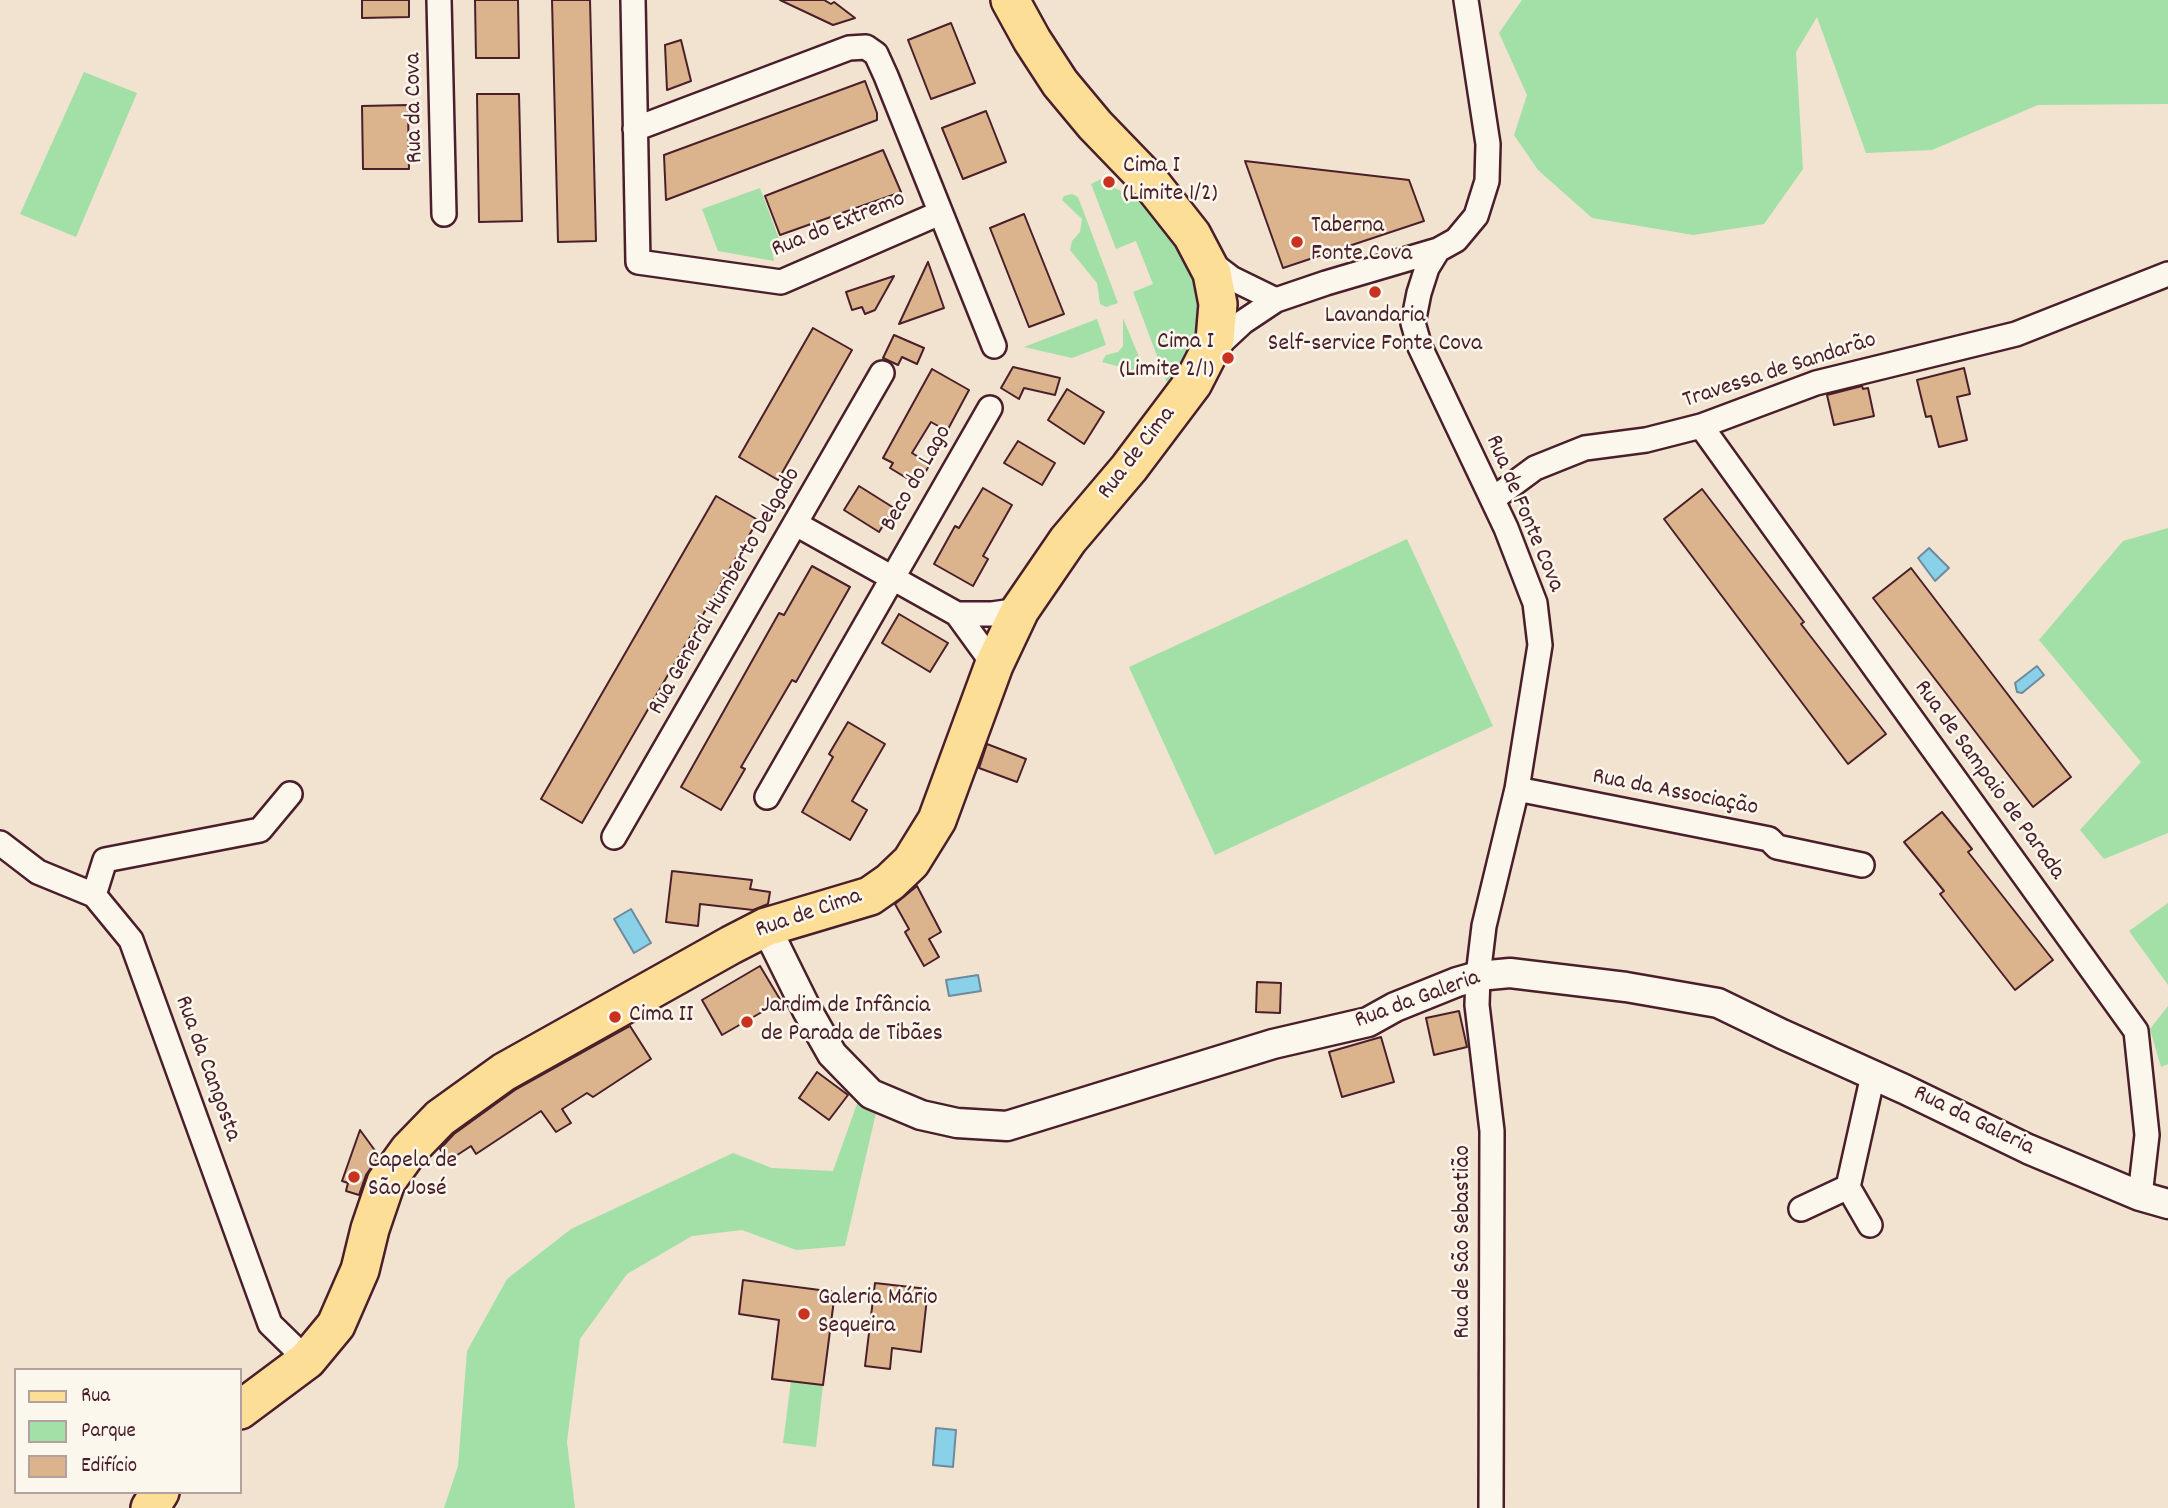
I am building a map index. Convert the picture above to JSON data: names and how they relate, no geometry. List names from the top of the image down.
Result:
{
  "streets": {
    "main road": ["Rua de Cima"],
    "street": [
      "Rua da Cova",
      "Rua do Extremo",
      "Travessa de Sandarão",
      "Beco do Lago",
      "Rua de Fonte Cova",
      "Rua General Humberto Delgado",
      "Rua de Sampaio de Parada",
      "Rua da Associação",
      "Rua da Galeria",
      "Rua da Cangosta",
      "Rua de São Sebastião"
    ]
  },
  "crossings": [
    ["Travessa de Sandarão", "Rua de Fonte Cova"],
    ["Travessa de Sandarão", "Rua de Sampaio de Parada"],
    ["Rua de Cima", "Rua da Galeria"],
    ["Rua de Cima", "Rua da Cangosta"],
    ["Rua de Fonte Cova", "Rua da Associação"],
    ["Rua de Fonte Cova", "Rua da Galeria"],
    ["Rua de Fonte Cova", "Rua de São Sebastião"],
    ["Rua de Sampaio de Parada", "Rua da Galeria"],
    ["Rua da Galeria", "Rua de São Sebastião"]
  ],
  "places": [
    "Cima I (Limite 1/2)",
    "Taberna Fonte Cova",
    "Lavandaria Self-service Fonte Cova",
    "Cima I (Limite 2/1)",
    "Cima II",
    "Jardim de Infância de Parada de Tibães",
    "Capela de São José",
    "Galeria Mário Sequeira"
  ],
  "legend": ["Rua", "Parque", "Edifício"]
}
